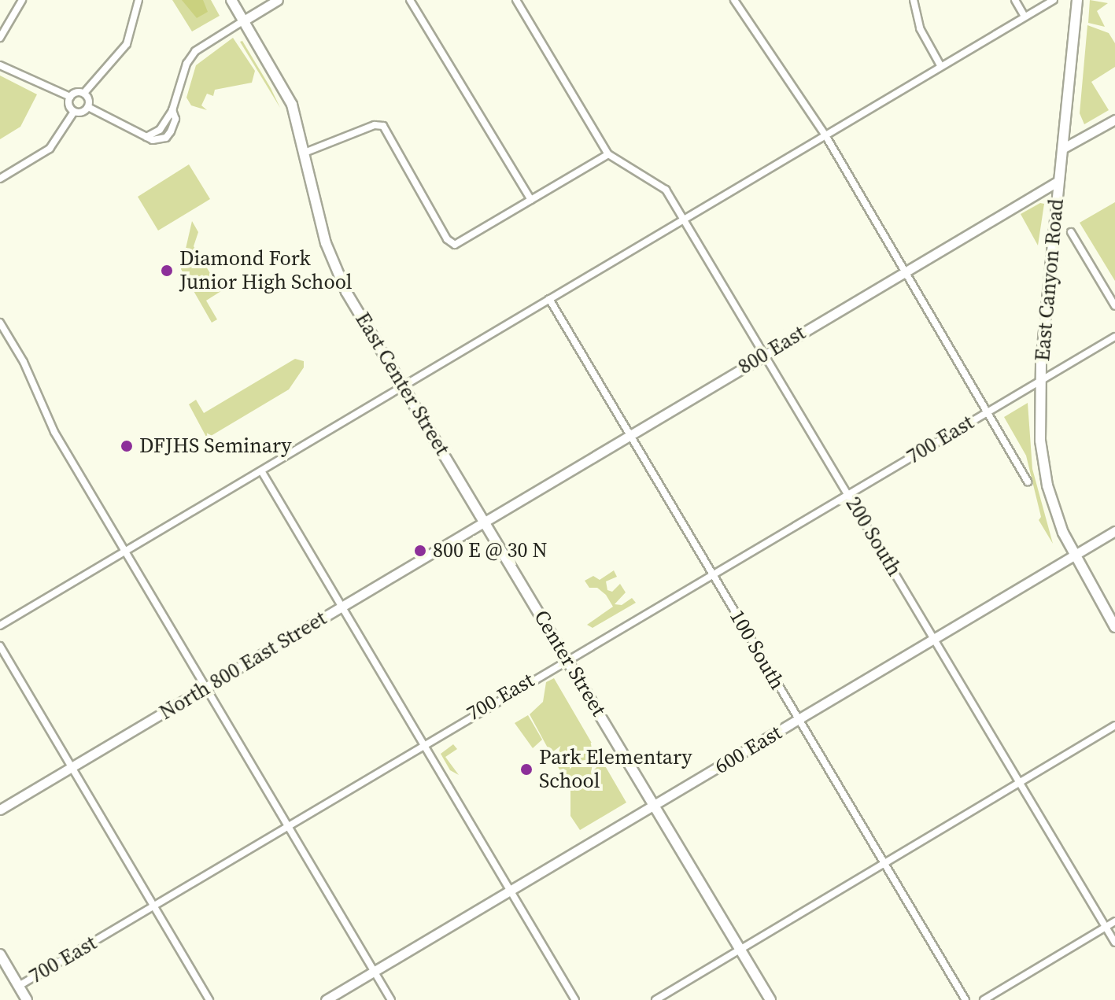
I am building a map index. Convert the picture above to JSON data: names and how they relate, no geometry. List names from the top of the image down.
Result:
{
  "streets": {
    "main road": ["East Canyon Road", "East Center Street", "Center Street"],
    "street": [
      "800 East",
      "700 East",
      "200 South",
      "100 South",
      "North 800 East Street",
      "600 East"
    ]
  },
  "crossings": [
    ["East Canyon Road", "800 East"],
    ["East Canyon Road", "700 East"],
    ["East Canyon Road", "600 East"],
    ["800 East", "East Center Street"],
    ["800 East", "200 South"],
    ["800 East", "100 South"],
    ["800 East", "Center Street"],
    ["800 East", "North 800 East Street"],
    ["East Center Street", "Center Street"],
    ["East Center Street", "North 800 East Street"],
    ["700 East", "200 South"],
    ["700 East", "100 South"],
    ["700 East", "Center Street"],
    ["200 South", "600 East"],
    ["100 South", "600 East"],
    ["Center Street", "North 800 East Street"],
    ["Center Street", "600 East"]
  ],
  "places": [
    "Diamond Fork Junior High School",
    "DFJHS Seminary",
    "800 E @ 30 N",
    "Park Elementary School"
  ]
}
